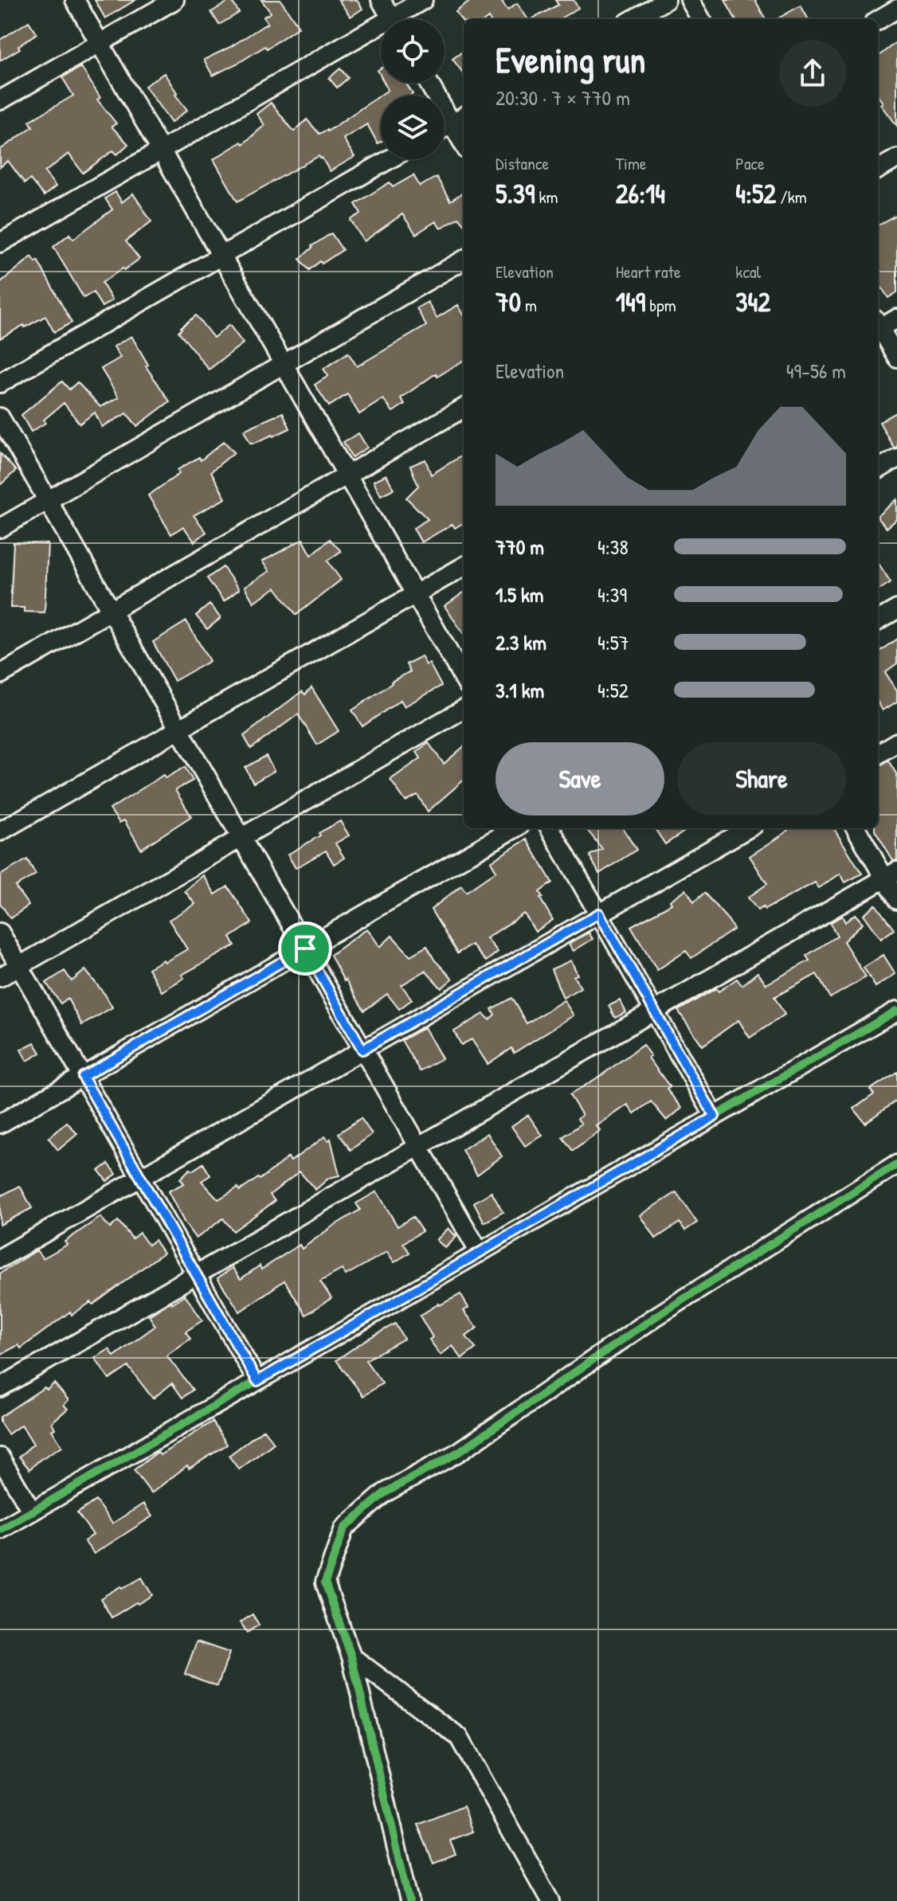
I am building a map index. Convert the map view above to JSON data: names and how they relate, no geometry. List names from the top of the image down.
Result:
{
  "page": {
    "heading": ["Evening run", "20:30 · 7 × 770 m"],
    "stats": [
      ["Distance", "5.39 km"],
      ["Time", "26:14"],
      ["Pace", "4:52 /km"],
      ["Elevation", "70 m"],
      ["Heart rate", "149 bpm"],
      ["kcal", "342"]
    ],
    "chart": ["Elevation", "49–56 m"],
    "list": [
      {
        "name": "770 m",
        "note": "4:38"
      },
      {
        "name": "1.5 km",
        "note": "4:39"
      },
      {
        "name": "2.3 km",
        "note": "4:57"
      },
      {
        "name": "3.1 km",
        "note": "4:52"
      }
    ],
    "buttons": ["Save", "Share"]
  }
}
